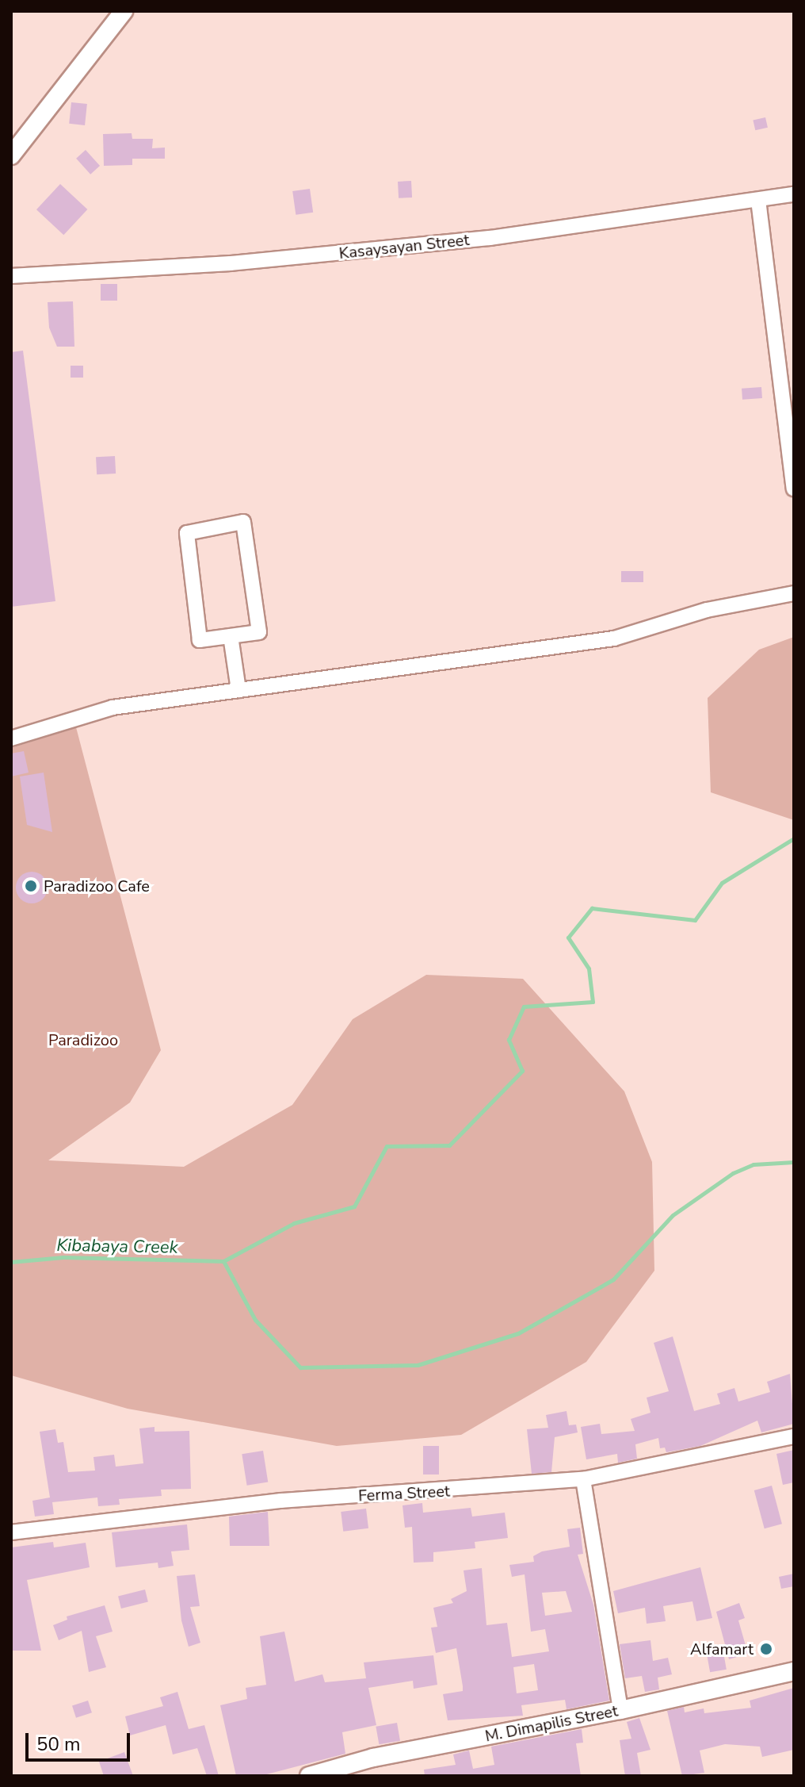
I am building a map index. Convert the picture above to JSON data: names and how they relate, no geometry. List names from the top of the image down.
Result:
{
  "streets": {
    "main road": ["M. Dimapilis Street"],
    "street": ["Kasaysayan Street", "Ferma Street"]
  },
  "water": ["Kibabaya Creek"],
  "parks": ["Paradizoo"],
  "places": ["Paradizoo Cafe", "Alfamart"],
  "scale_bar": "50 m"
}
